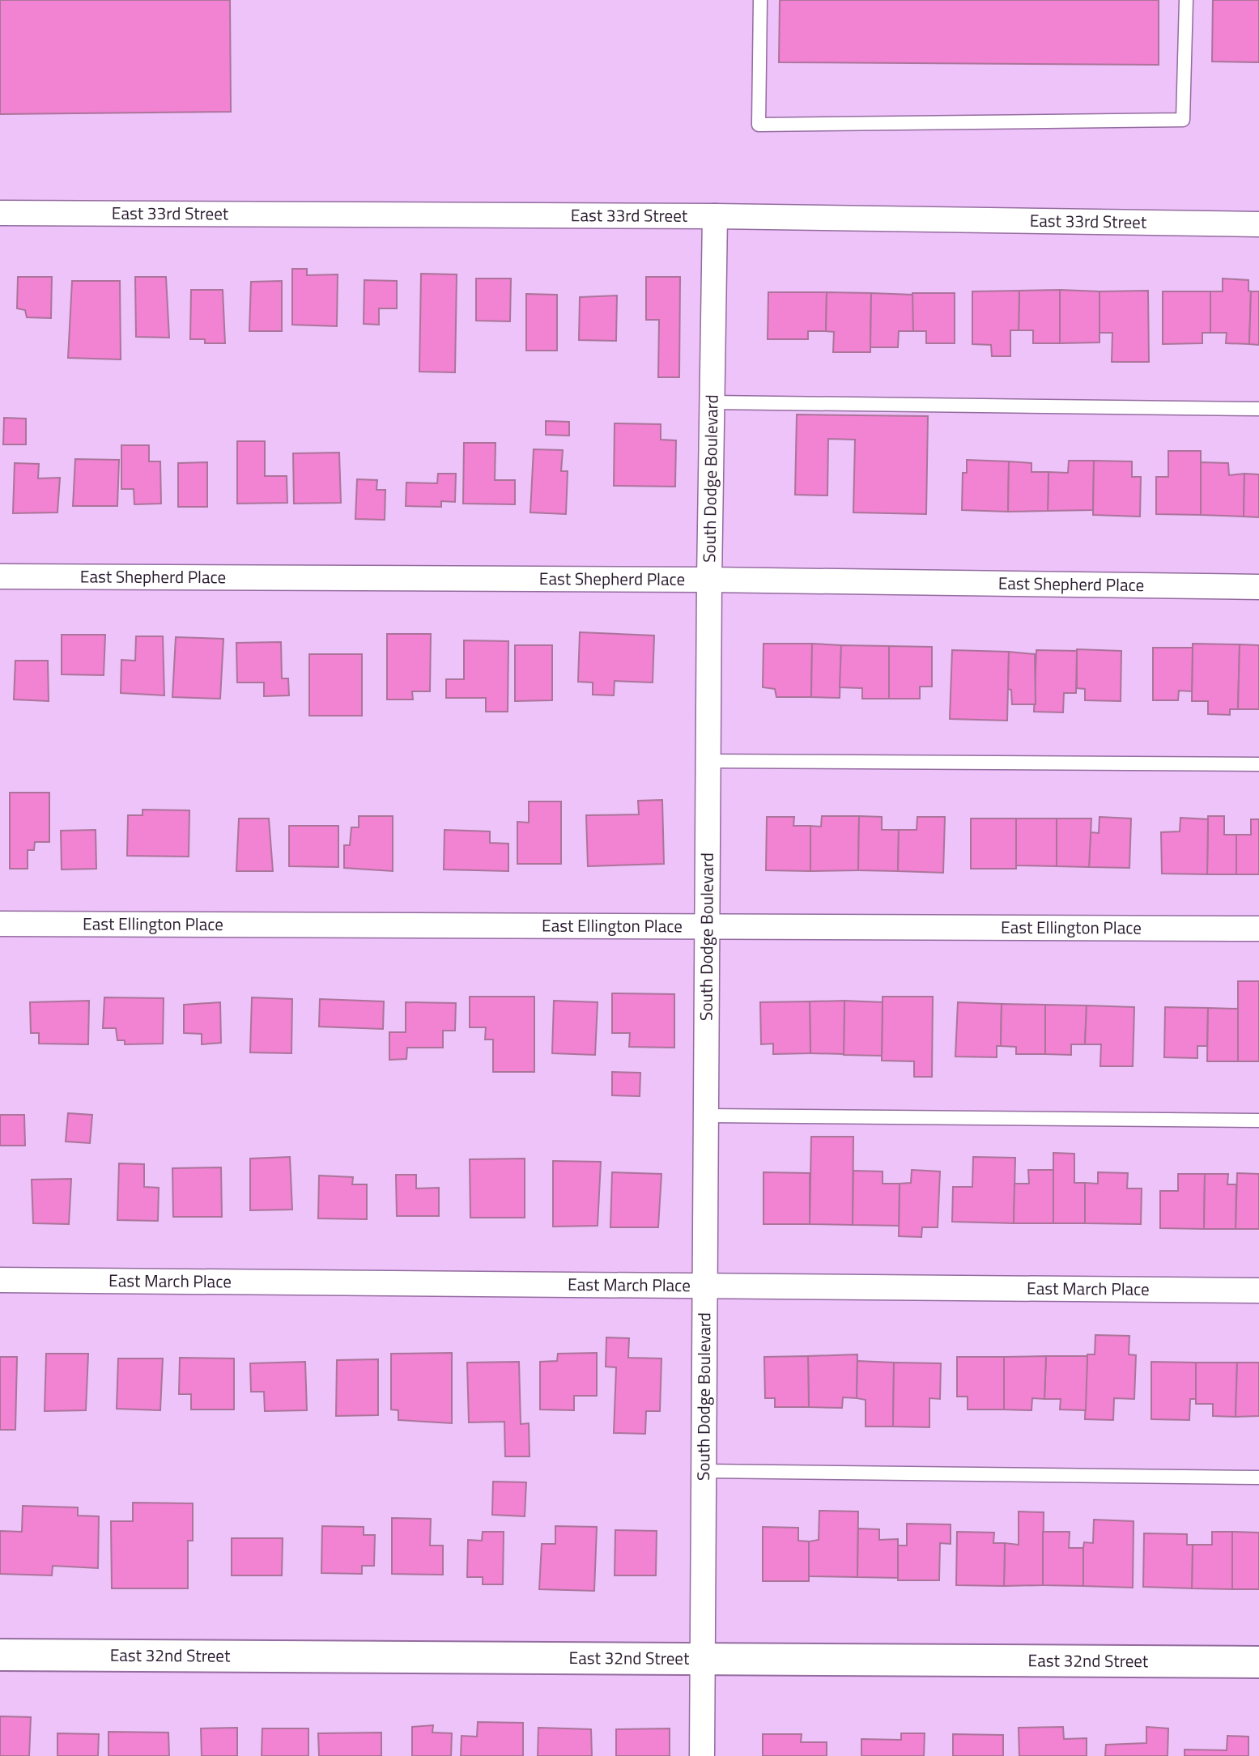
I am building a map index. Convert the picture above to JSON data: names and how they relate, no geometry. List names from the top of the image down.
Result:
{
  "streets": {
    "street": [
      "East 33rd Street",
      "South Dodge Boulevard",
      "East Shepherd Place",
      "East Ellington Place",
      "East March Place",
      "East 32nd Street"
    ]
  },
  "crossings": [
    ["East 33rd Street", "South Dodge Boulevard"],
    ["South Dodge Boulevard", "East Shepherd Place"],
    ["South Dodge Boulevard", "East Ellington Place"],
    ["South Dodge Boulevard", "East March Place"],
    ["South Dodge Boulevard", "East 32nd Street"]
  ]
}
